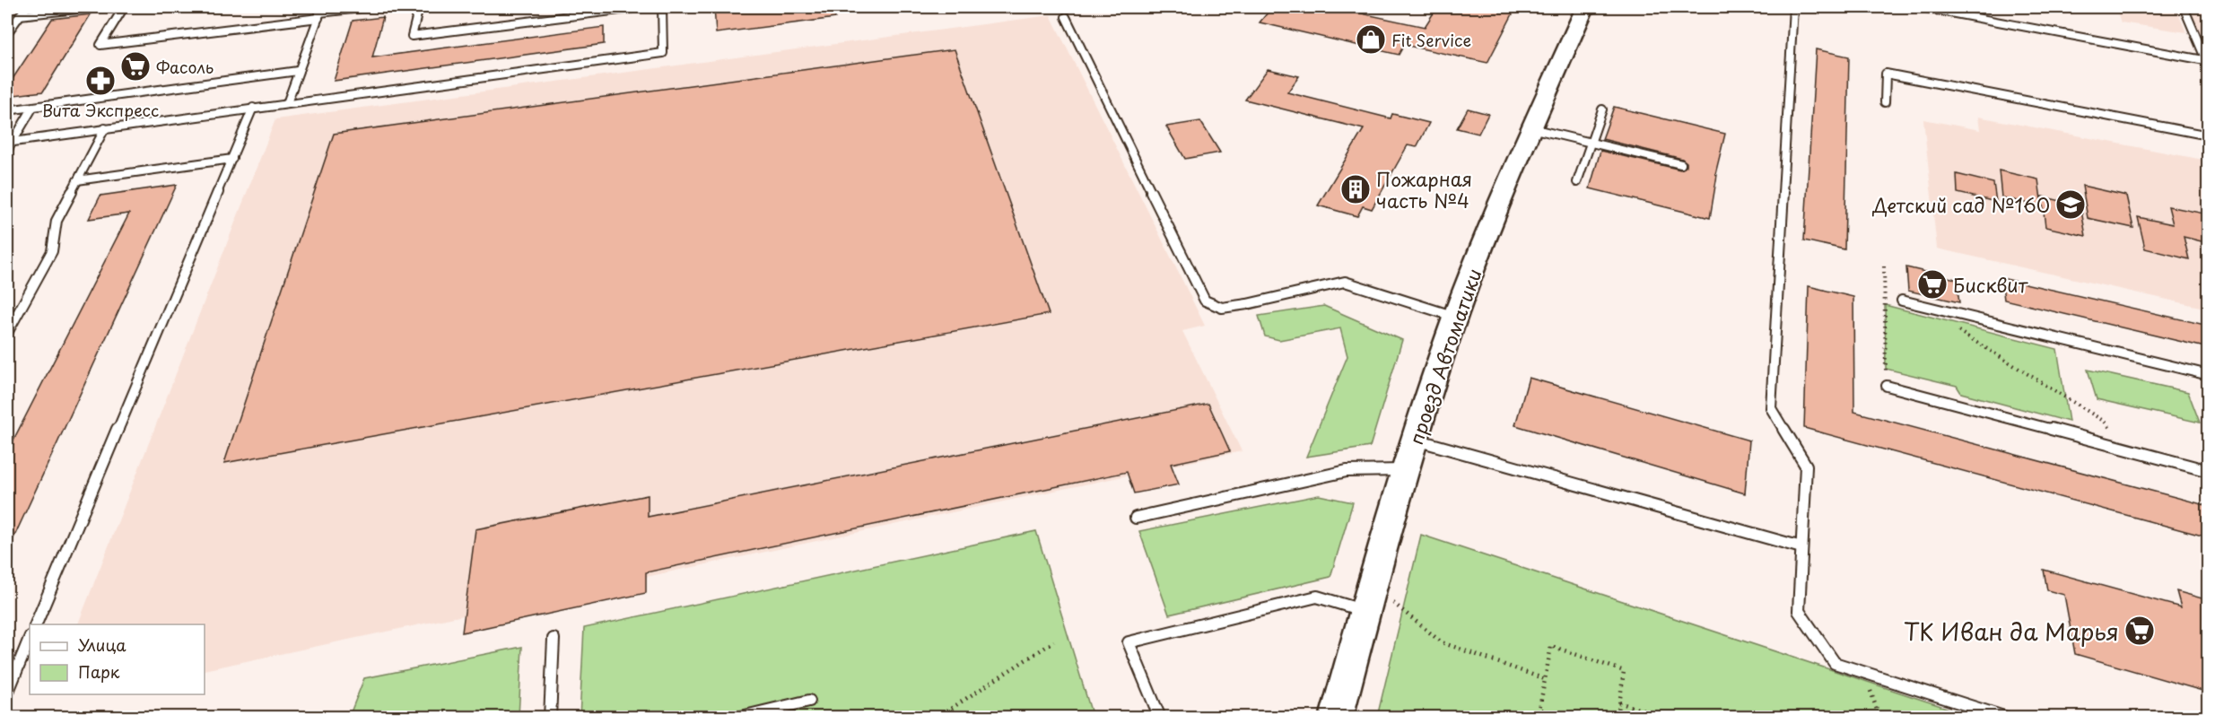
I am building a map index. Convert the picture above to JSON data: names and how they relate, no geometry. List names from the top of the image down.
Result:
{
  "streets": {
    "main road": ["проезд Автоматики"]
  },
  "places": {
    "shop": ["Fit Service"],
    "supermarket": ["Фасоль", "Бисквит", "ТК Иван да Марья"],
    "pharmacy": ["Вита Экспресс"],
    "building": ["Пожарная часть №4"],
    "school or university": ["Детский сад №160"]
  },
  "legend": ["Улица", "Парк"]
}
